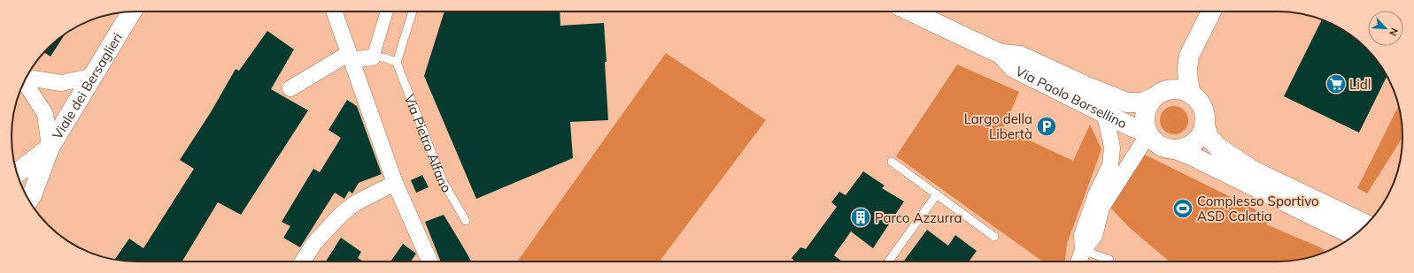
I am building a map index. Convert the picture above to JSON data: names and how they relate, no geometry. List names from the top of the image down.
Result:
{
  "streets": {
    "main road": ["Viale dei Bersaglieri", "Via Paolo Borsellino"],
    "lane": ["Via Pietro Alfano"]
  },
  "places": {
    "supermarket": ["Lidl"],
    "parking": ["Largo della Libertà"],
    "sports": ["Complesso Sportivo ASD Calatia"],
    "building": ["Parco Azzurra"]
  },
  "north": "bottom right"
}
